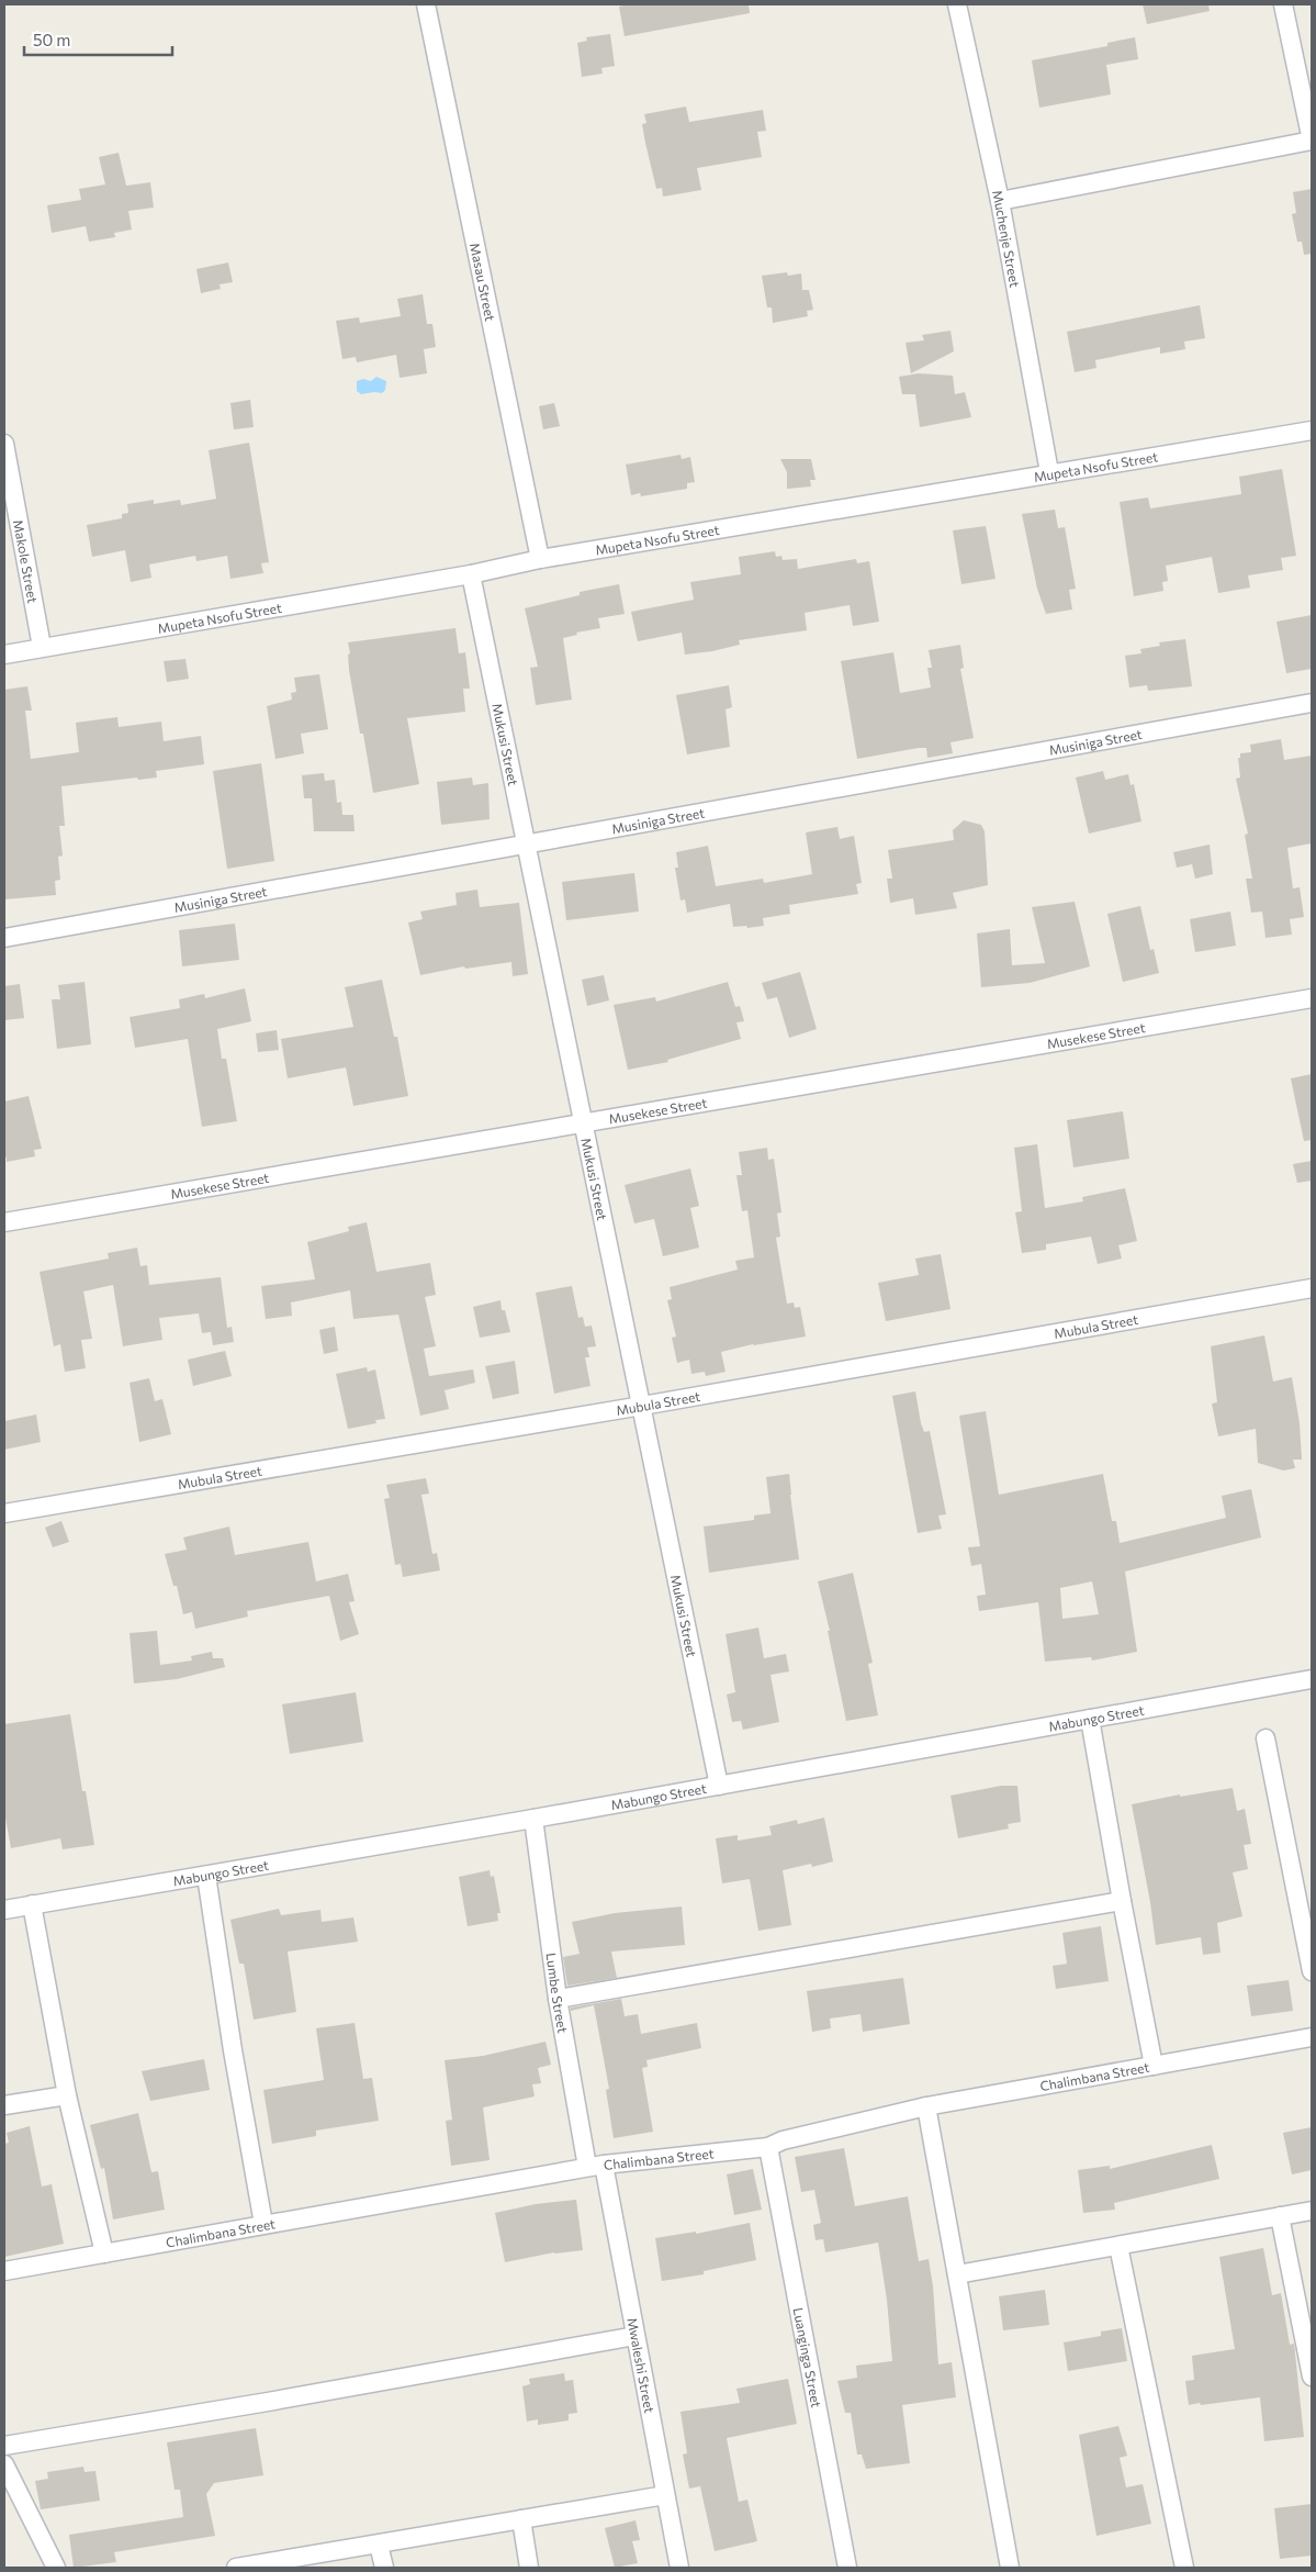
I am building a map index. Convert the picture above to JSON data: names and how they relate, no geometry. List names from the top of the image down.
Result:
{
  "streets": {
    "street": [
      "Muchenje Street",
      "Masau Street",
      "Mupeta Nsofu Street",
      "Makole Street",
      "Musiniga Street",
      "Mukusi Street",
      "Musekese Street",
      "Mubula Street",
      "Mabungo Street",
      "Lumbe Street",
      "Chalimbana Street",
      "Luanginga Street",
      "Mwaleshi Street"
    ]
  },
  "crossings": [
    ["Muchenje Street", "Mupeta Nsofu Street"],
    ["Masau Street", "Mupeta Nsofu Street"],
    ["Mupeta Nsofu Street", "Makole Street"],
    ["Mupeta Nsofu Street", "Mukusi Street"],
    ["Musiniga Street", "Mukusi Street"],
    ["Mukusi Street", "Musekese Street"],
    ["Mukusi Street", "Mubula Street"],
    ["Mukusi Street", "Mabungo Street"],
    ["Mabungo Street", "Lumbe Street"],
    ["Lumbe Street", "Chalimbana Street"],
    ["Lumbe Street", "Mwaleshi Street"],
    ["Chalimbana Street", "Luanginga Street"],
    ["Chalimbana Street", "Mwaleshi Street"]
  ],
  "scale_bar": "50 m"
}
